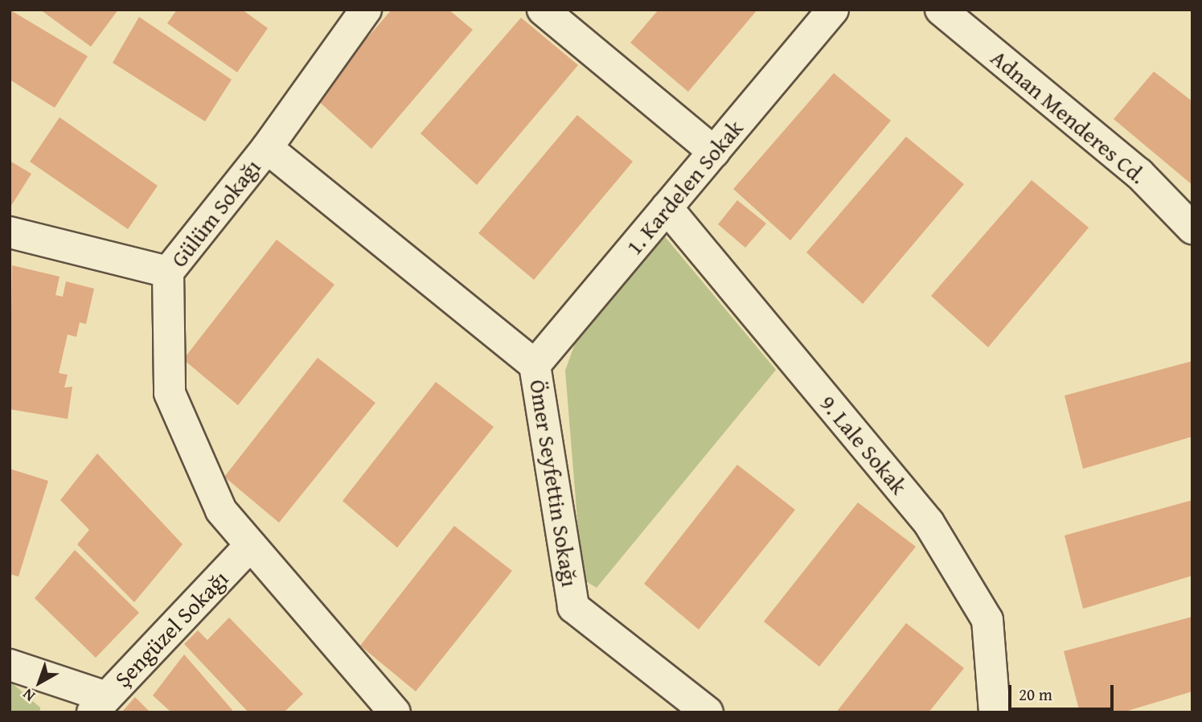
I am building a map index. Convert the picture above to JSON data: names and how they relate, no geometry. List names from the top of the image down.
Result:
{
  "streets": {
    "street": [
      "Adnan Menderes Cd.",
      "1. Kardelen Sokak",
      "Gülüm Sokağı",
      "9. Lale Sokak",
      "Ömer Seyfettin Sokağı",
      "Şengüzel Sokağı"
    ]
  },
  "crossings": [
    ["1. Kardelen Sokak", "9. Lale Sokak"],
    ["1. Kardelen Sokak", "Ömer Seyfettin Sokağı"],
    ["Gülüm Sokağı", "Ömer Seyfettin Sokağı"],
    ["Gülüm Sokağı", "Şengüzel Sokağı"]
  ],
  "scale_bar": "20 m",
  "north": "bottom left"
}
